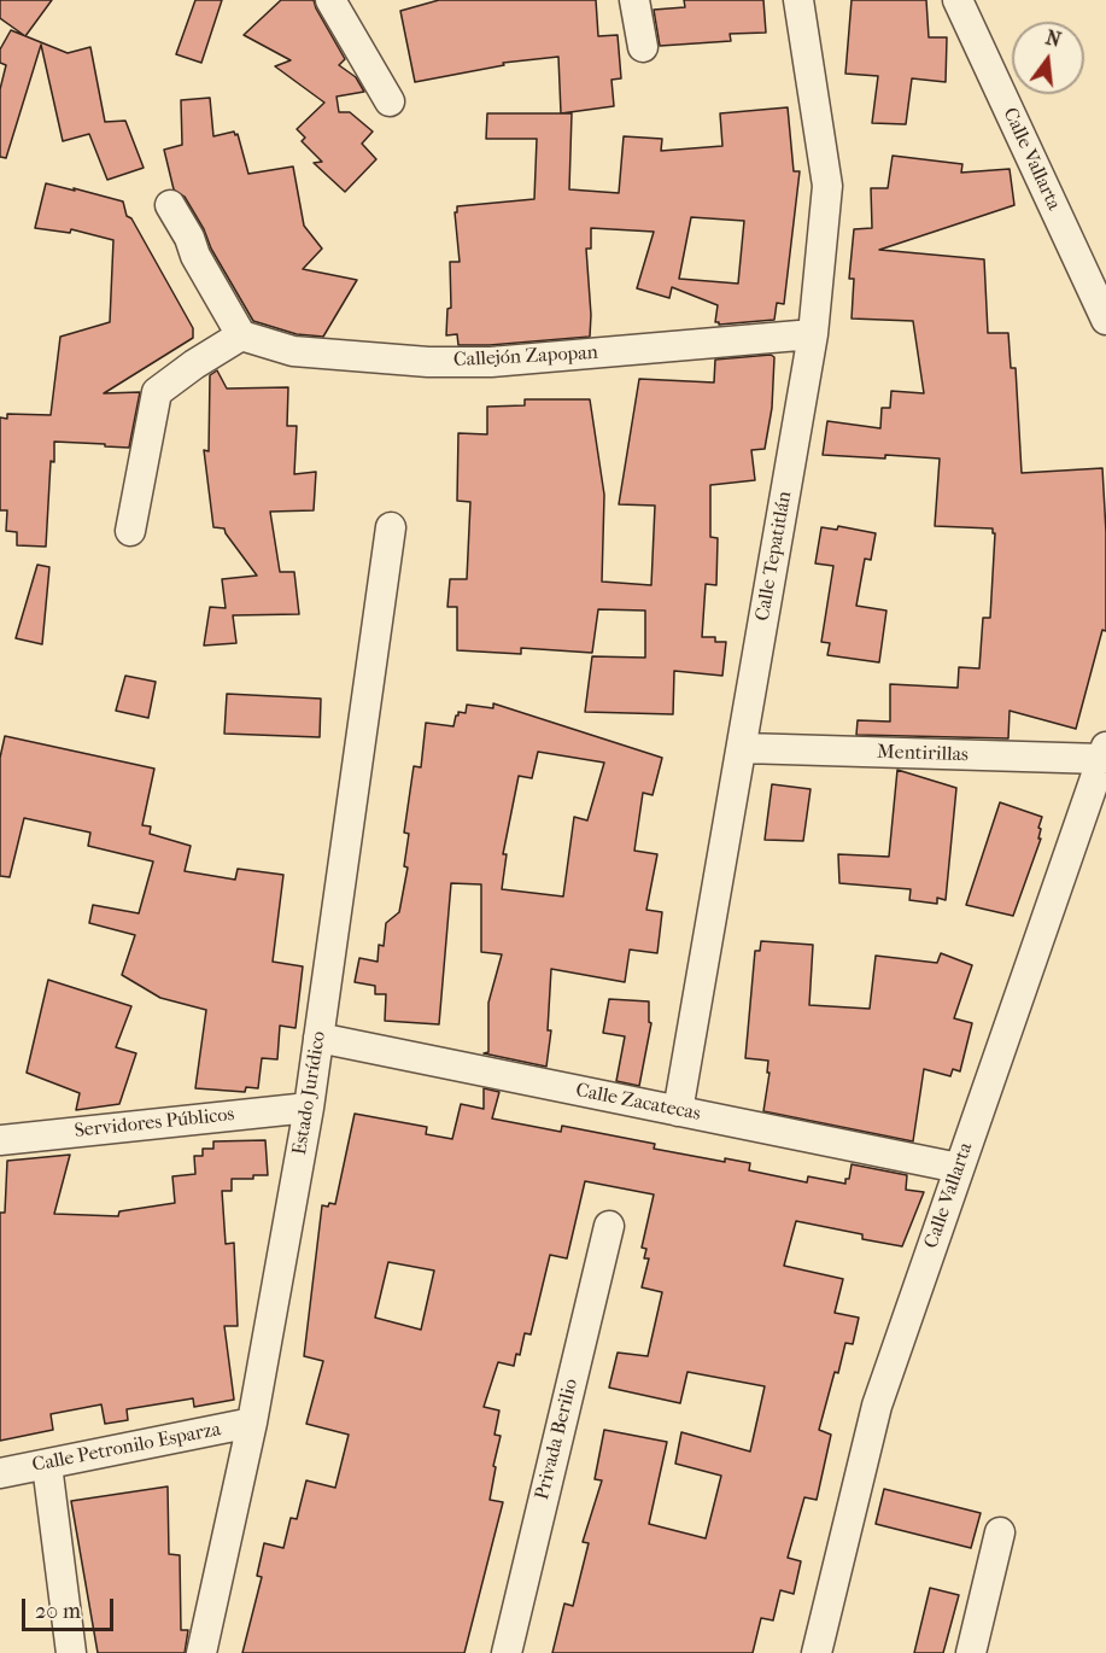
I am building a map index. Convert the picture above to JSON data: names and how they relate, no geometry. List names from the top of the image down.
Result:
{
  "streets": {
    "street": [
      "Calle Vallarta",
      "Callejón Zapopan",
      "Calle Tepatitlán",
      "Mentirillas",
      "Estado Jurídico",
      "Calle Zacatecas",
      "Servidores Públicos",
      "Privada Berilio",
      "Calle Petronilo Esparza"
    ]
  },
  "crossings": [
    ["Calle Vallarta", "Mentirillas"],
    ["Calle Vallarta", "Calle Zacatecas"],
    ["Callejón Zapopan", "Calle Tepatitlán"],
    ["Calle Tepatitlán", "Mentirillas"],
    ["Calle Tepatitlán", "Calle Zacatecas"],
    ["Estado Jurídico", "Calle Zacatecas"],
    ["Estado Jurídico", "Servidores Públicos"],
    ["Estado Jurídico", "Calle Petronilo Esparza"]
  ],
  "scale_bar": "20 m",
  "north": "top"
}
